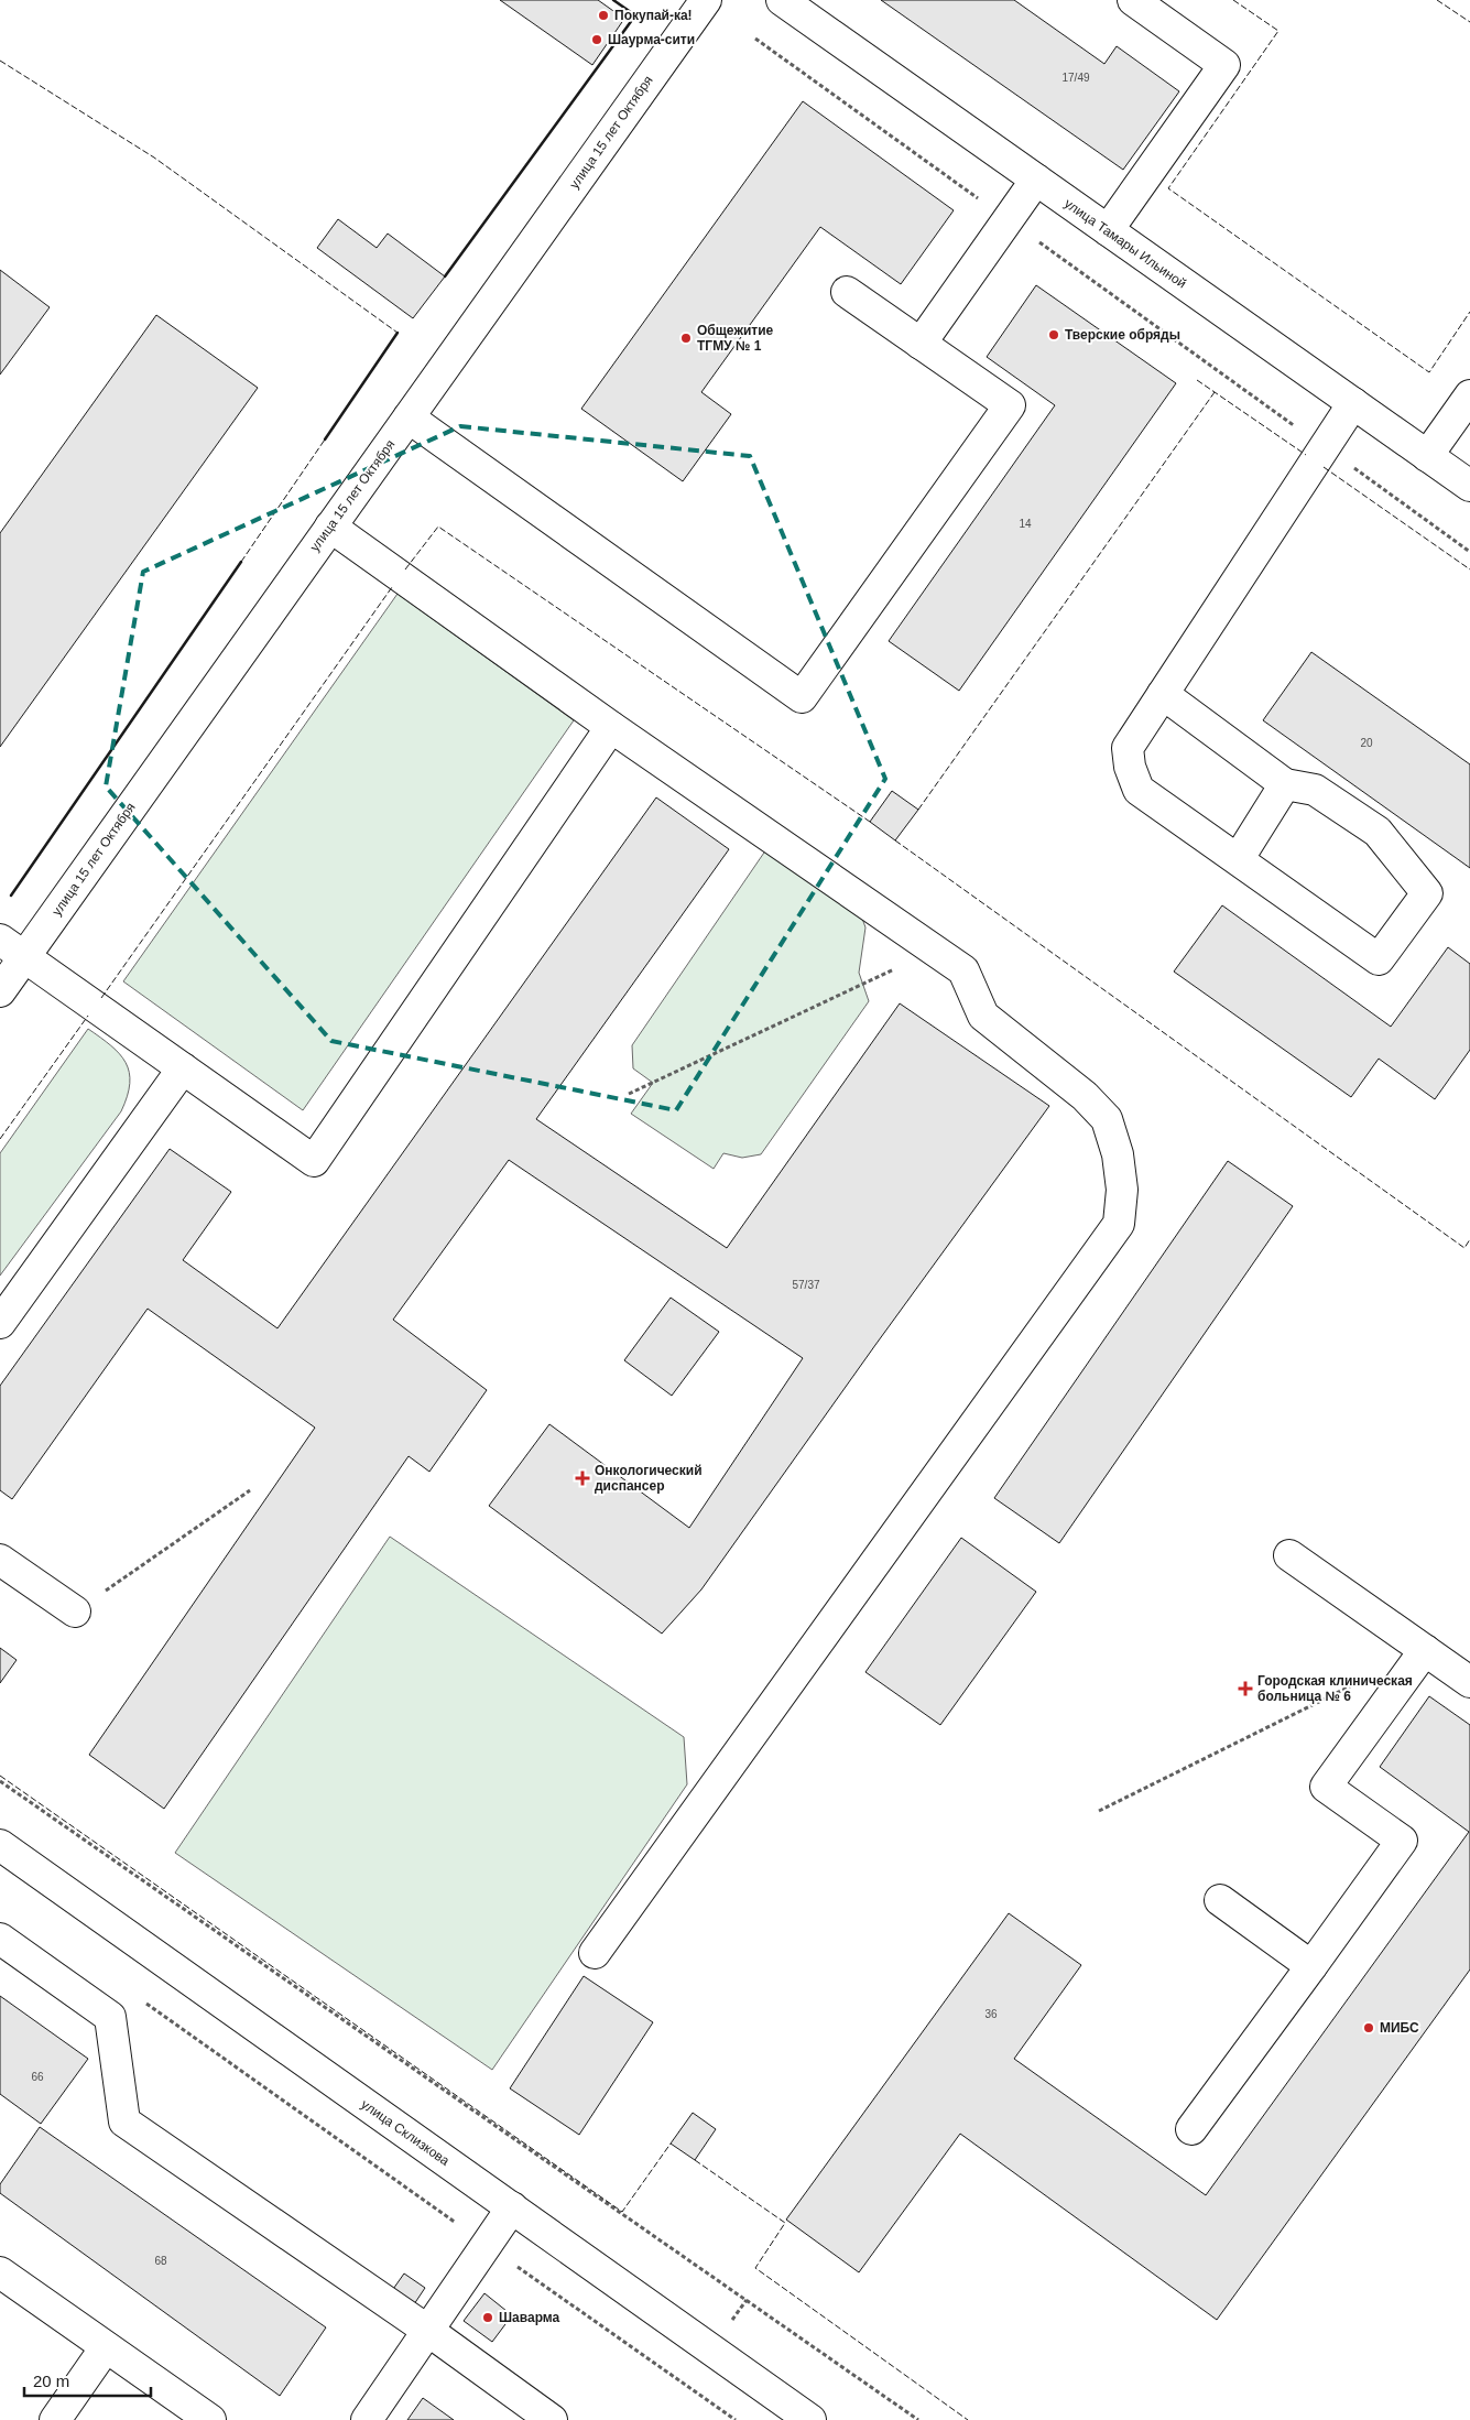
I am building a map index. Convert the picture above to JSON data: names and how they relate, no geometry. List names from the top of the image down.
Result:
{
  "streets": {
    "street": ["улица 15 лет Октября", "улица Тамары Ильиной", "улица Склизкова"]
  },
  "places": {
    "other": [
      "Покупай-ка!",
      "Шаурма-сити",
      "Тверские обряды",
      "Общежитие ТГМУ № 1",
      "МИБС",
      "Шаварма"
    ],
    "health": ["Онкологический диспансер", "Городская клиническая больница № 6"]
  },
  "house_numbers": [
    "17/49",
    "14",
    "20",
    "57/37",
    "36",
    "66",
    "68"
  ],
  "scale_bar": "20 m"
}
